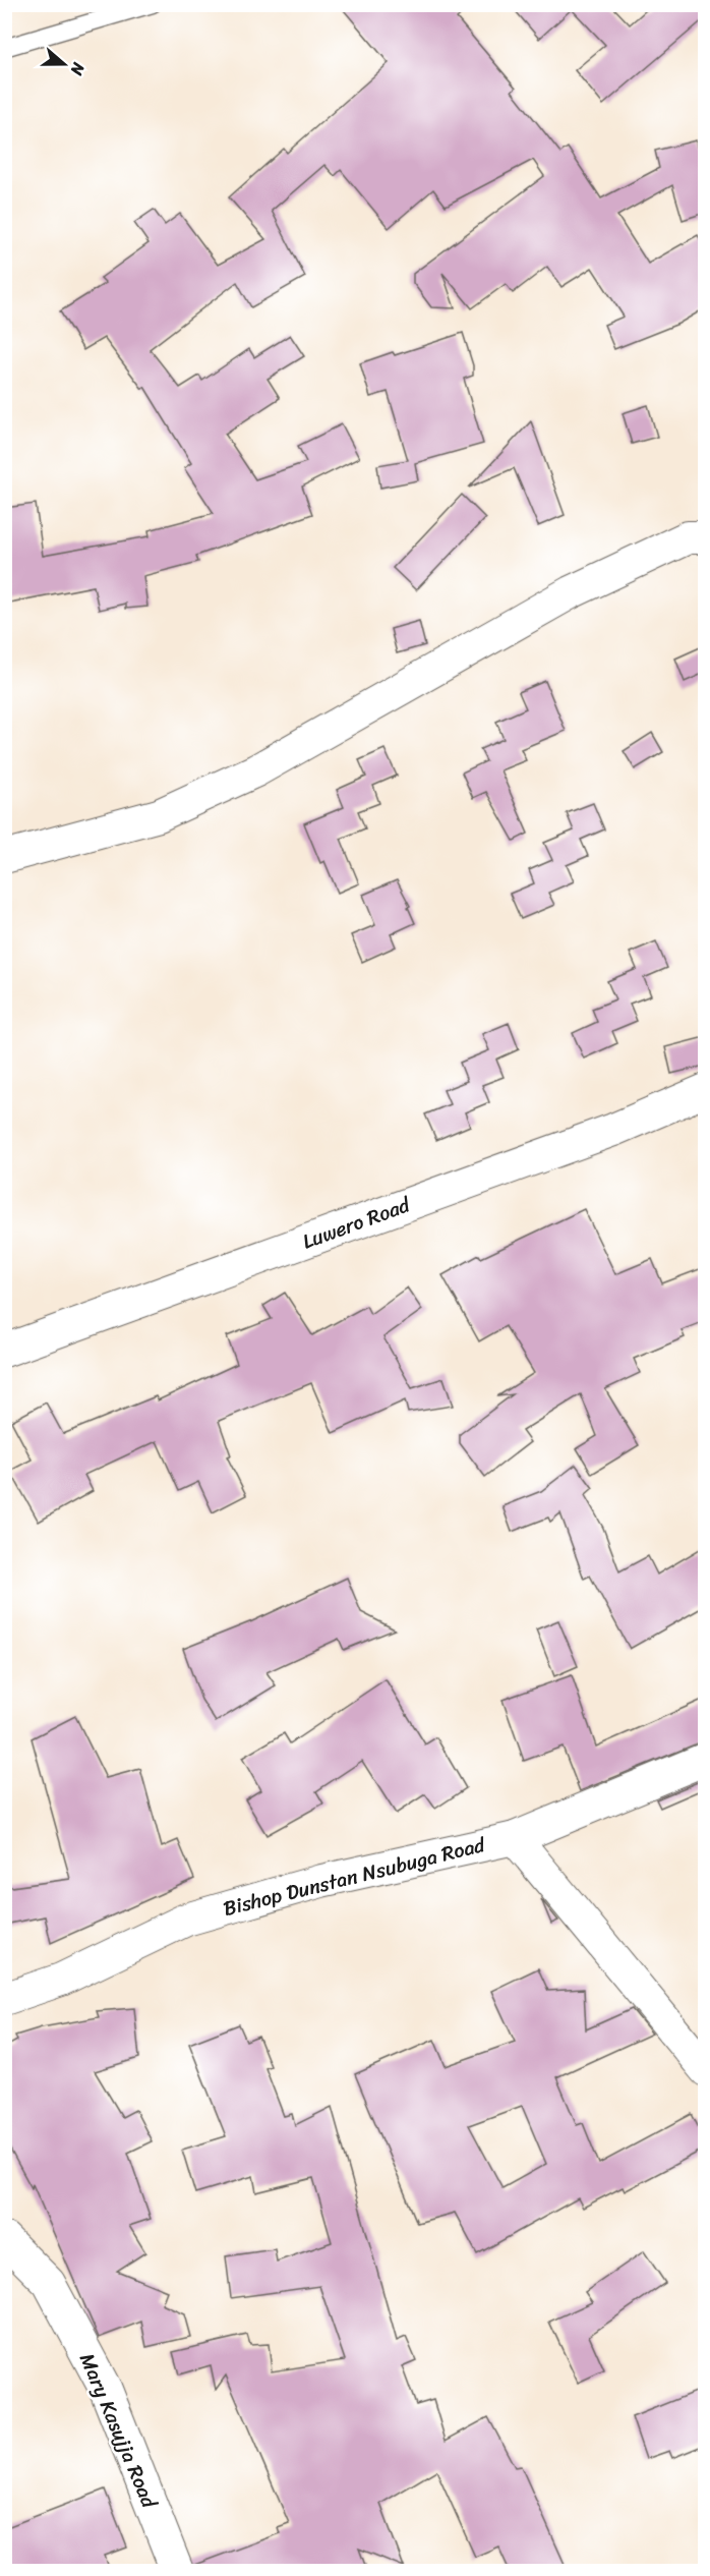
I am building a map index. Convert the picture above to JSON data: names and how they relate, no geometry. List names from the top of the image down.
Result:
{
  "streets": {
    "street": ["Luwero Road", "Bishop Dunstan Nsubuga Road", "Mary Kasujja Road"]
  },
  "north": "right"
}
